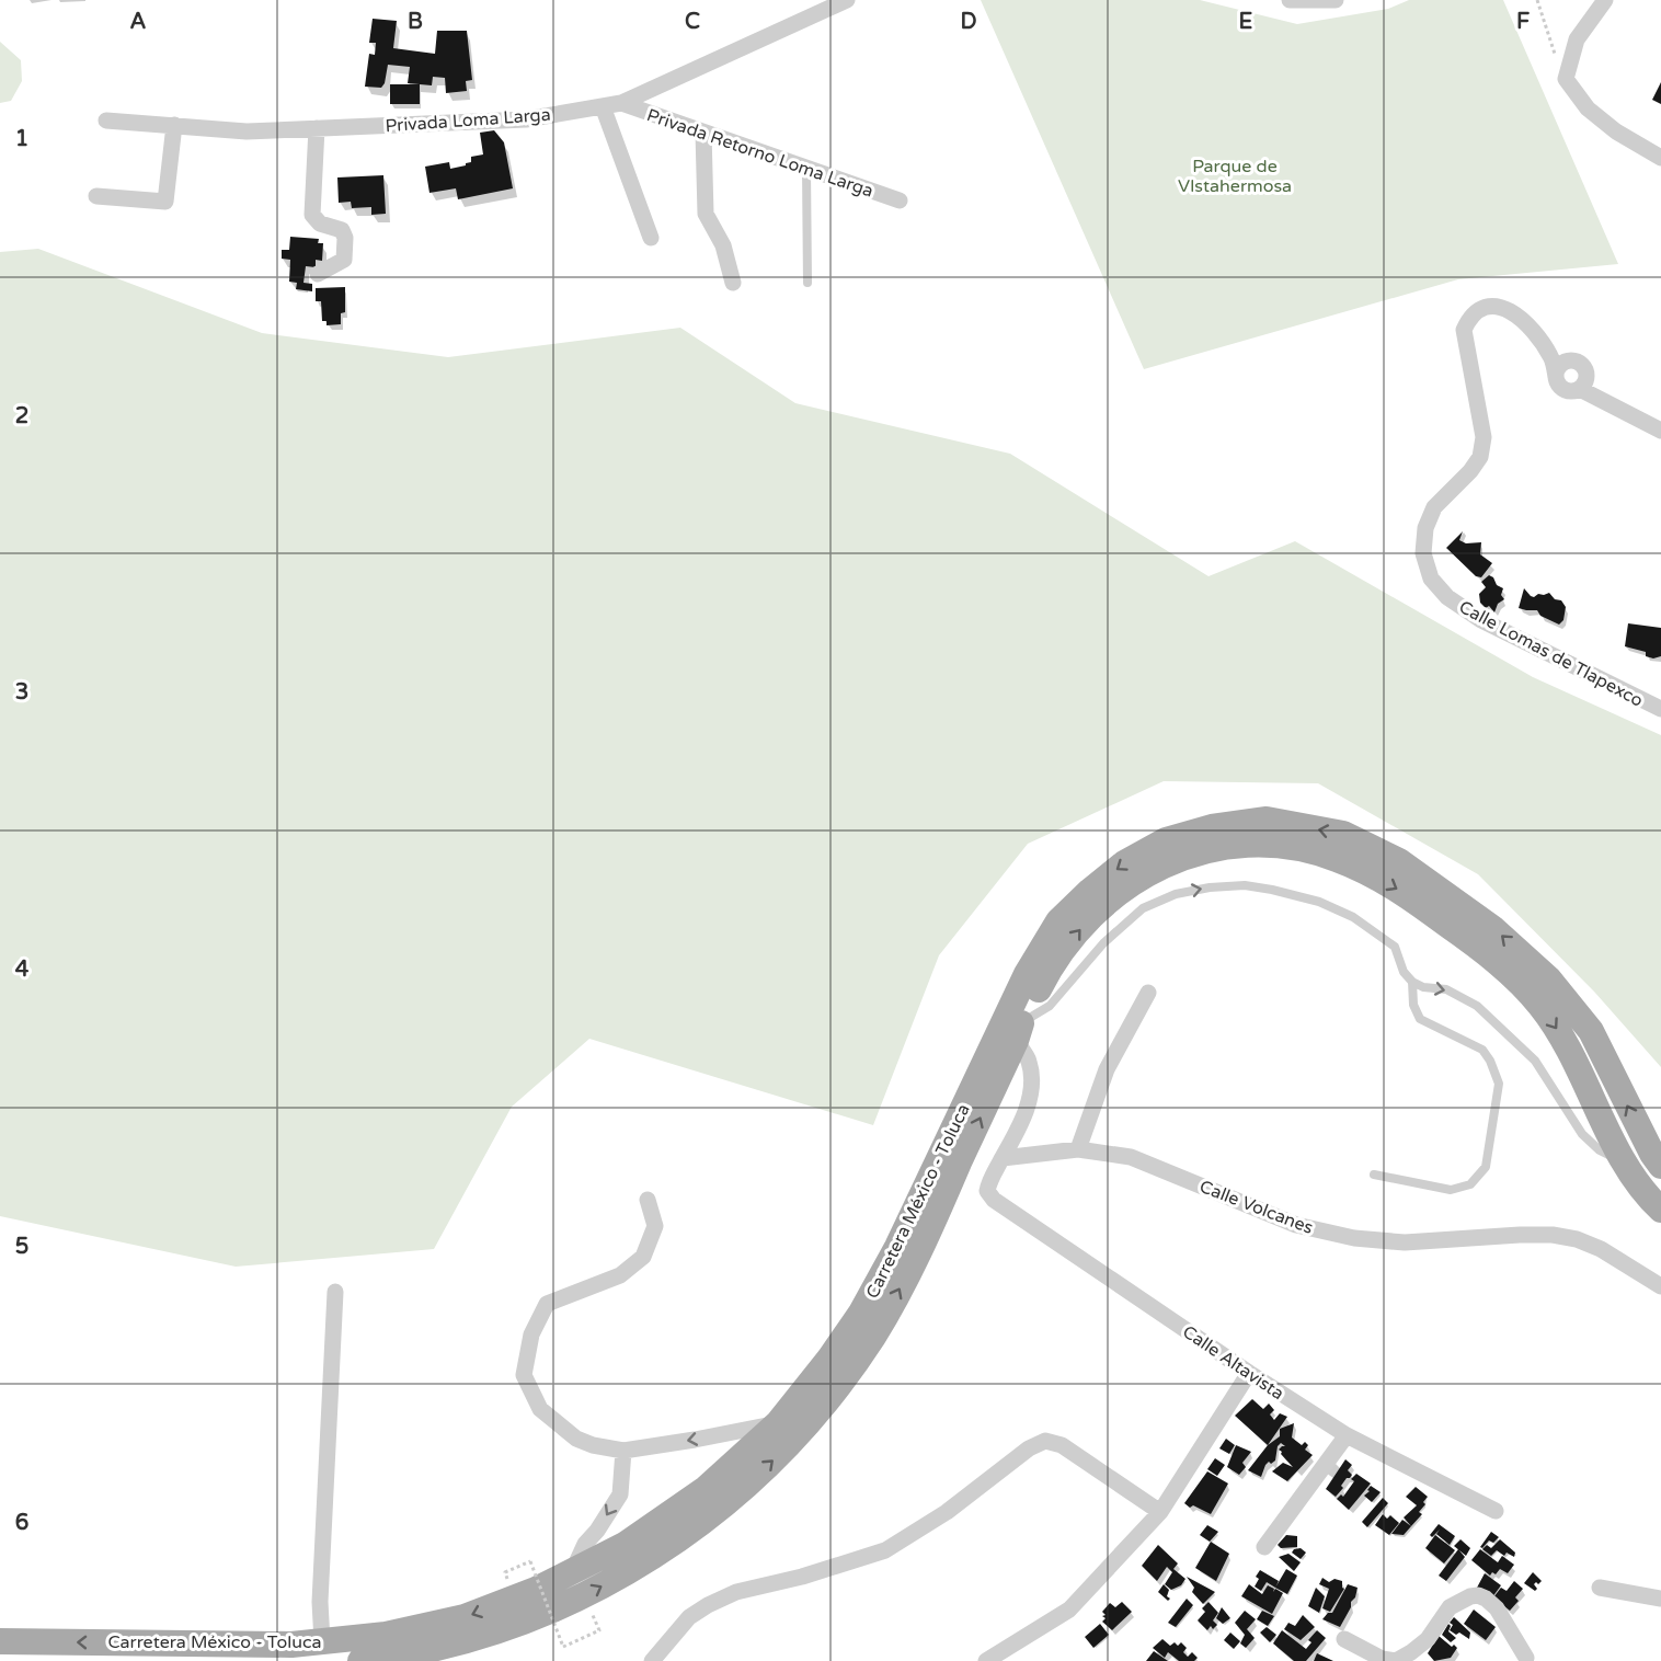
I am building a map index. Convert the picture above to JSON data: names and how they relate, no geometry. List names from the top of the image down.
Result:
{
  "streets": {
    "main road": ["Carretera México - Toluca"],
    "street": [
      "Privada Loma Larga",
      "Privada Retorno Loma Larga",
      "Calle Lomas de Tlapexco",
      "Calle Volcanes",
      "Calle Altavista"
    ]
  },
  "crossings": [
    ["Privada Loma Larga", "Privada Retorno Loma Larga"],
    ["Calle Volcanes", "Calle Altavista"]
  ],
  "parks": ["Parque de VIstahermosa"],
  "grid": {
    "columns": [
      "A",
      "B",
      "C",
      "D",
      "E",
      "F"
    ],
    "rows": [
      "1",
      "2",
      "3",
      "4",
      "5",
      "6"
    ]
  }
}
